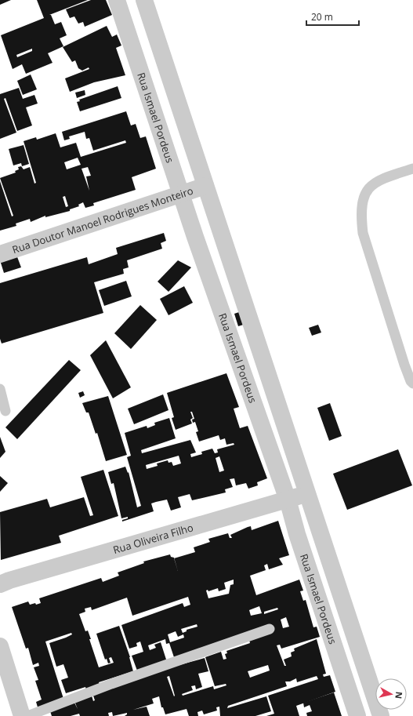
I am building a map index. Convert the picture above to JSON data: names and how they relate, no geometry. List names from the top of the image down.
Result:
{
  "streets": {
    "street": ["Rua Ismael Pordeus", "Rua Doutor Manoel Rodrigues Monteiro", "Rua Oliveira Filho"]
  },
  "crossings": [
    ["Rua Ismael Pordeus", "Rua Doutor Manoel Rodrigues Monteiro"],
    ["Rua Ismael Pordeus", "Rua Oliveira Filho"]
  ],
  "scale_bar": "20 m",
  "north": "right"
}
